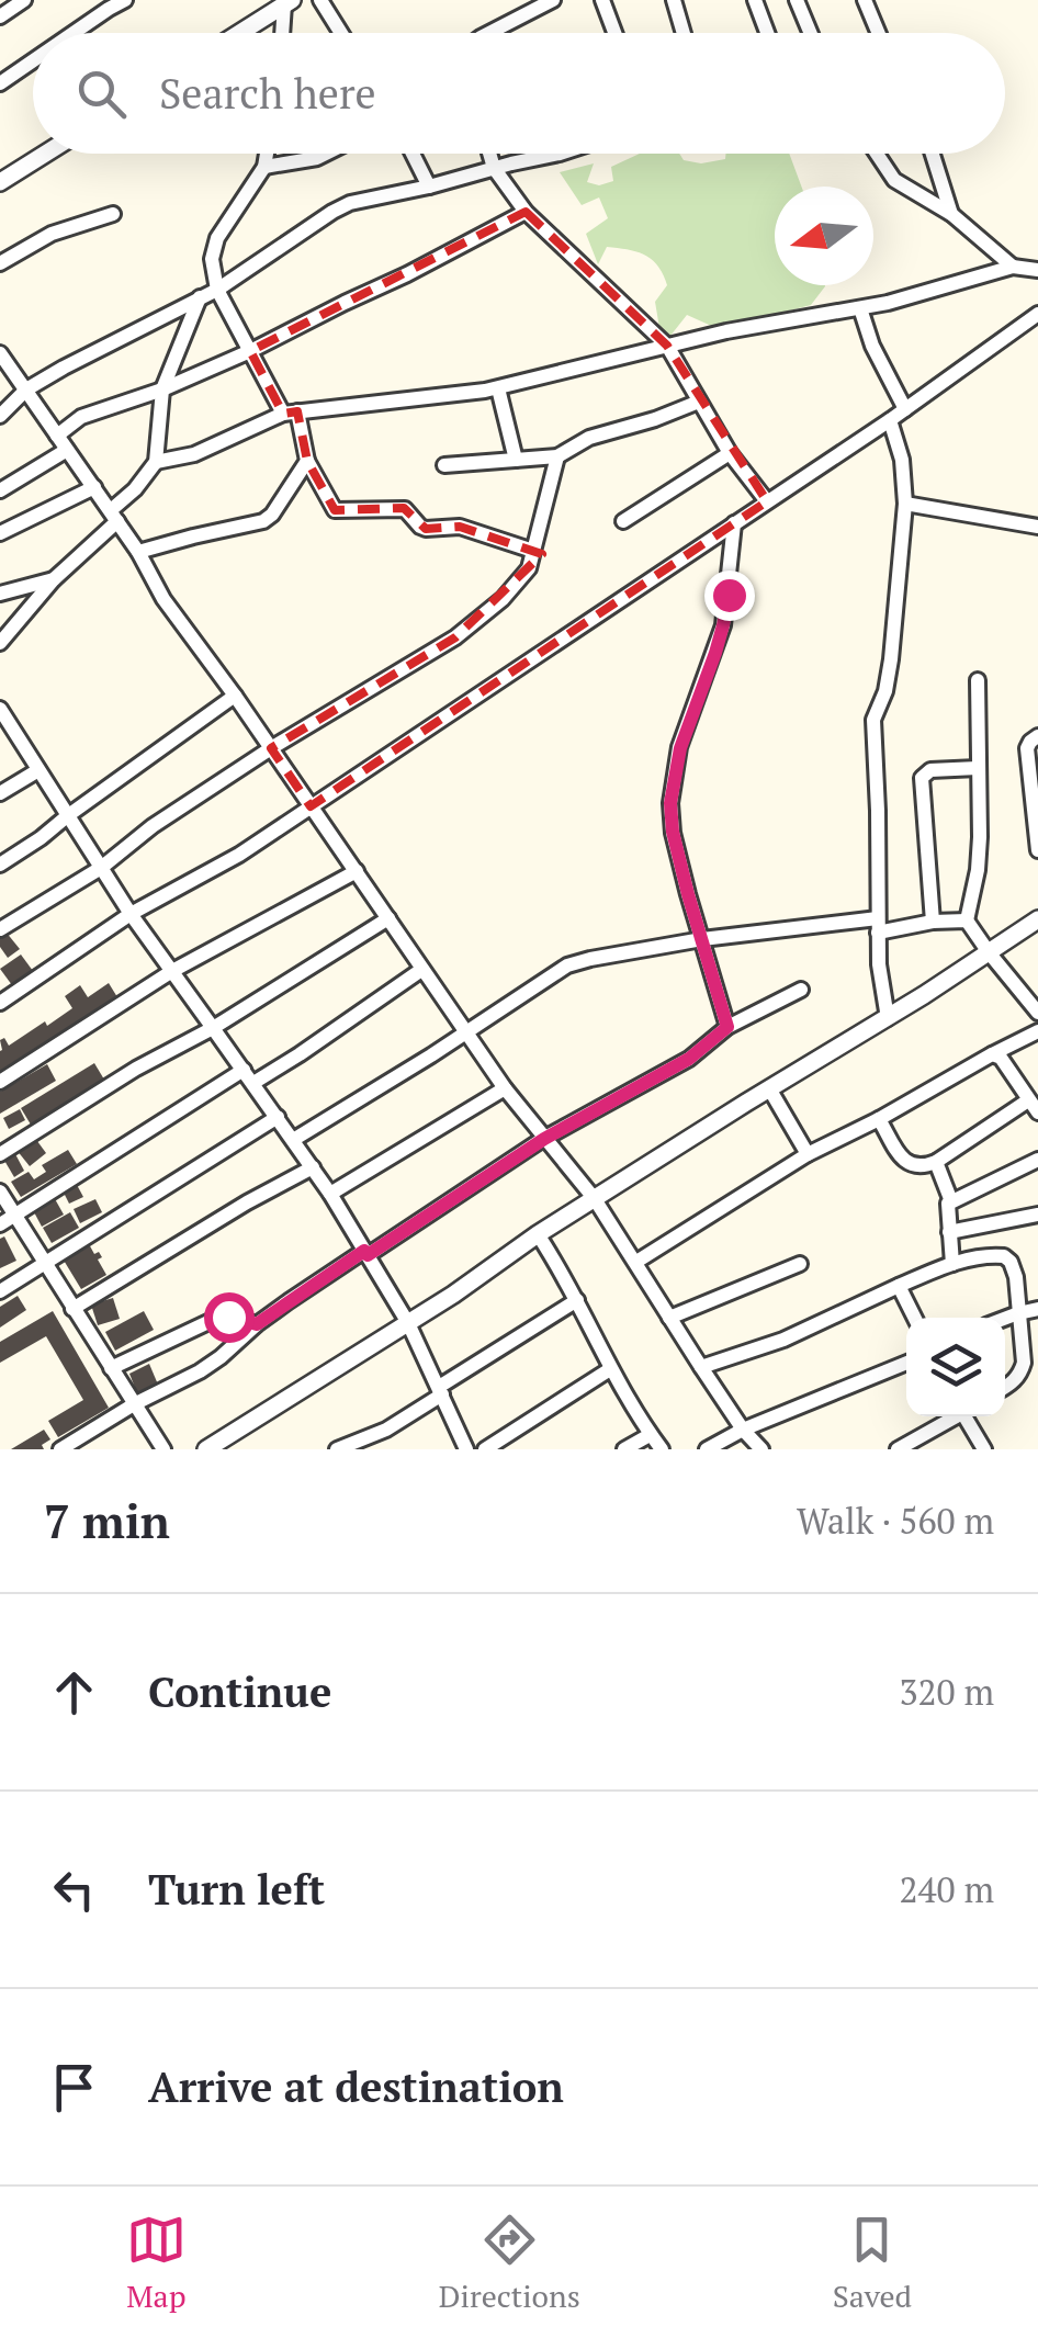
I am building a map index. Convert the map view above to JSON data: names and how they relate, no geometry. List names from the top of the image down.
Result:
{
  "north": "left",
  "page": {
    "search": "Search here",
    "heading": ["7 min", "Walk · 560 m"],
    "list": [
      ["Continue", "320 m"],
      ["Turn left", "240 m"],
      "Arrive at destination"
    ],
    "nav": ["Map", "Directions", "Saved"]
  }
}
